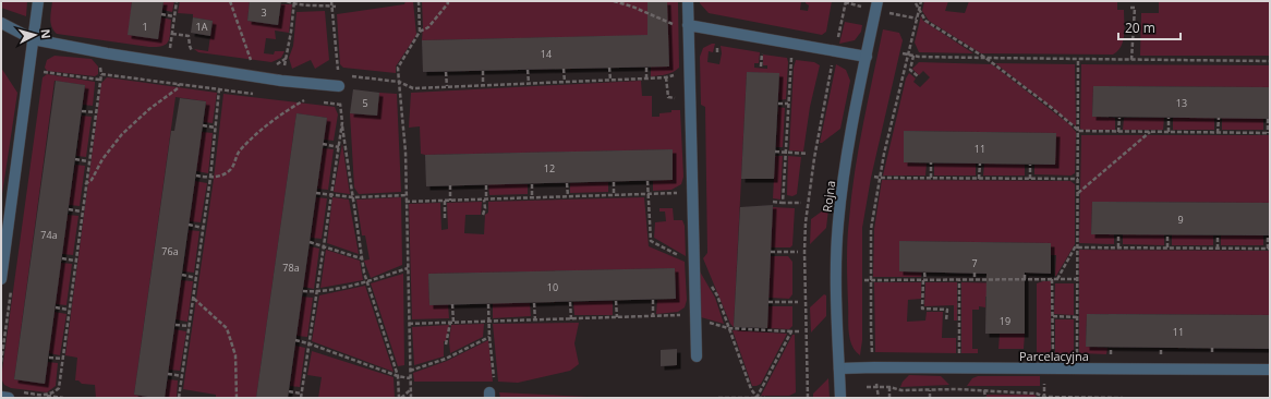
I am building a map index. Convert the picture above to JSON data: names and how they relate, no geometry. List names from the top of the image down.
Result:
{
  "streets": {
    "street": ["Rojna", "Parcelacyjna"]
  },
  "crossings": [
    ["Rojna", "Parcelacyjna"]
  ],
  "house_numbers": [
    "3",
    "1",
    "1A",
    "14",
    "5",
    "13",
    "11",
    "12",
    "9",
    "74a",
    "76a",
    "7",
    "78a",
    "10",
    "19",
    "11"
  ],
  "scale_bar": "20 m",
  "north": "right"
}
